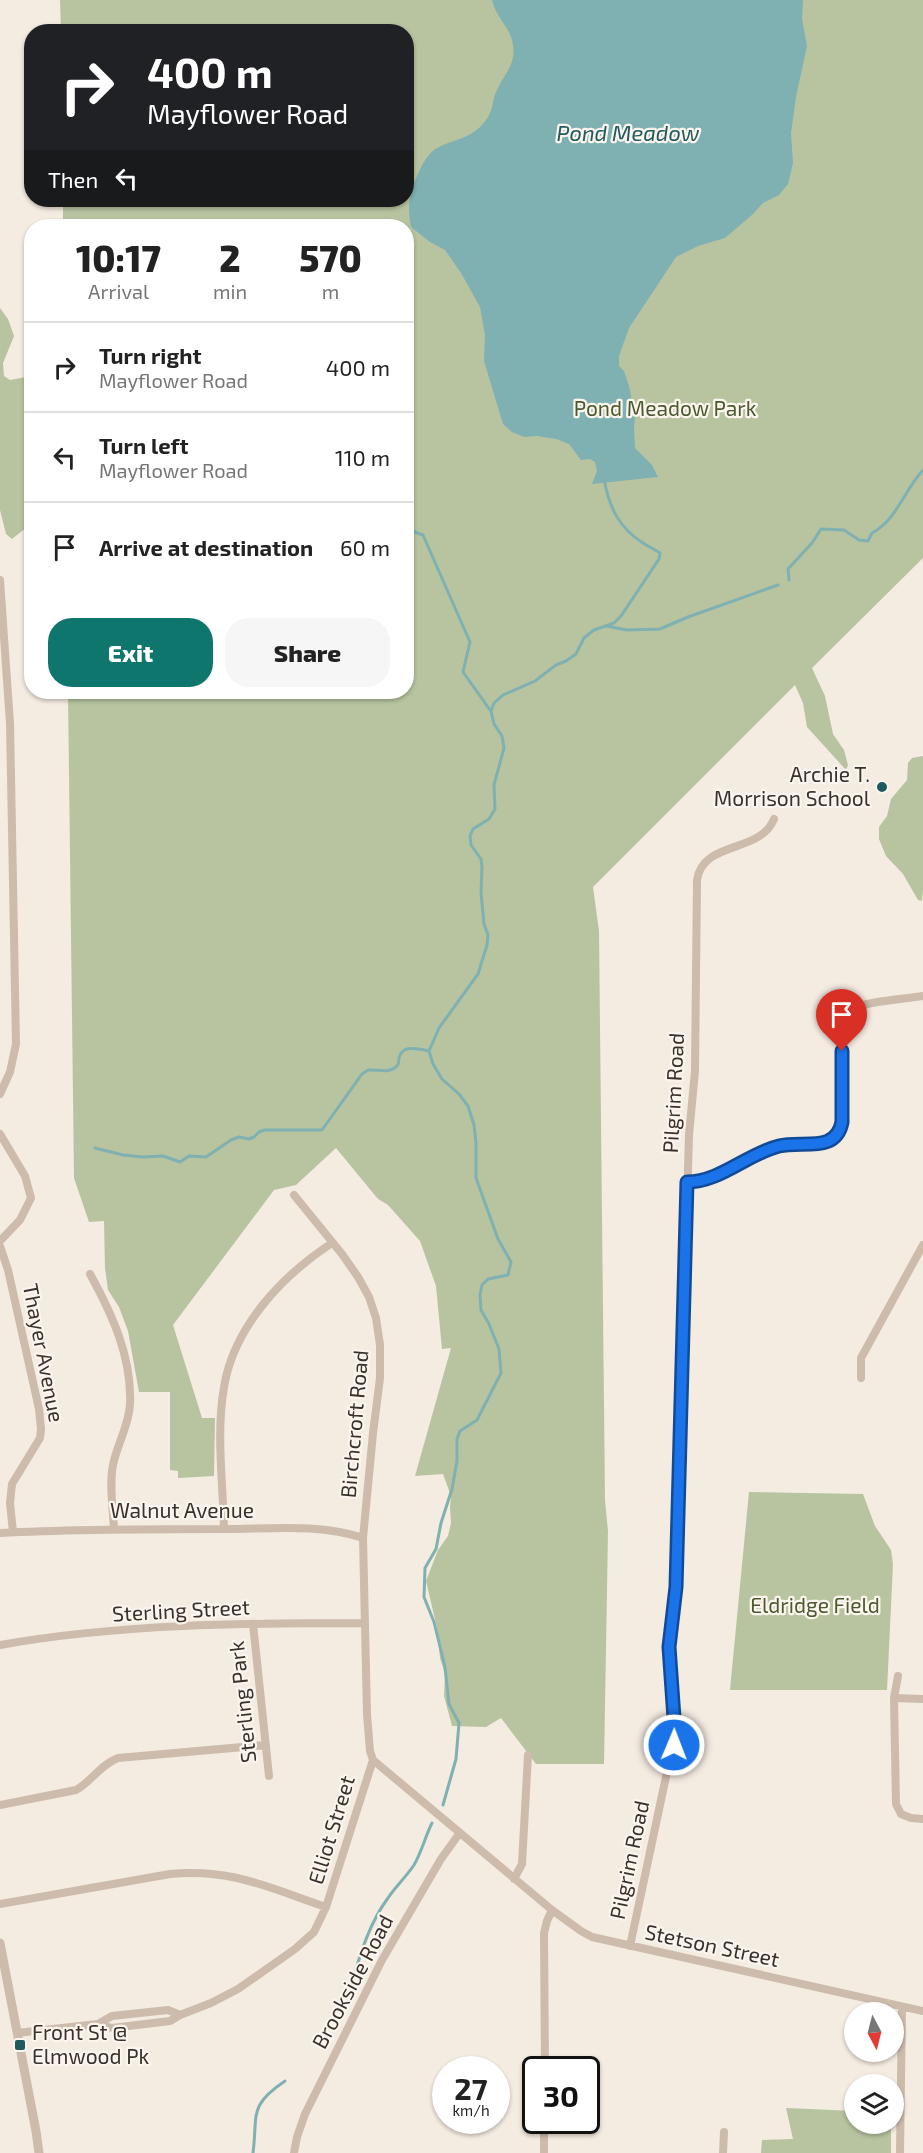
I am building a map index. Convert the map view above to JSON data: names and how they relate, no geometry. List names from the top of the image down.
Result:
{
  "streets": {
    "street": [
      "Pilgrim Road",
      "Thayer Avenue",
      "Birchcroft Road",
      "Walnut Avenue",
      "Sterling Street",
      "Sterling Park",
      "Elliot Street",
      "Stetson Street",
      "Brookside Road"
    ]
  },
  "crossings": [
    ["Pilgrim Road", "Stetson Street"],
    ["Thayer Avenue", "Walnut Avenue"],
    ["Birchcroft Road", "Walnut Avenue"],
    ["Birchcroft Road", "Elliot Street"],
    ["Walnut Avenue", "Elliot Street"],
    ["Sterling Street", "Sterling Park"],
    ["Sterling Street", "Elliot Street"],
    ["Elliot Street", "Stetson Street"],
    ["Stetson Street", "Brookside Road"]
  ],
  "water": ["Pond Meadow"],
  "parks": ["Pond Meadow Park", "Eldridge Field"],
  "places": {
    "other": ["Archie T. Morrison School"],
    "transit": ["Front St @ Elmwood Pk"]
  },
  "north": "bottom",
  "page": {
    "turn": ["400 m", "Mayflower Road"],
    "then": "Then",
    "eta": [
      "10:17",
      "Arrival",
      "2",
      "min",
      "570",
      "m"
    ],
    "list": [
      {
        "name": "Turn right",
        "note": "Mayflower Road",
        "value": "400 m"
      },
      {
        "name": "Turn left",
        "note": "Mayflower Road",
        "value": "110 m"
      },
      {
        "name": "Arrive at destination",
        "value": "60 m"
      }
    ],
    "buttons": ["Exit", "Share"],
    "speed": "27 km/h",
    "limit": "30"
  }
}
